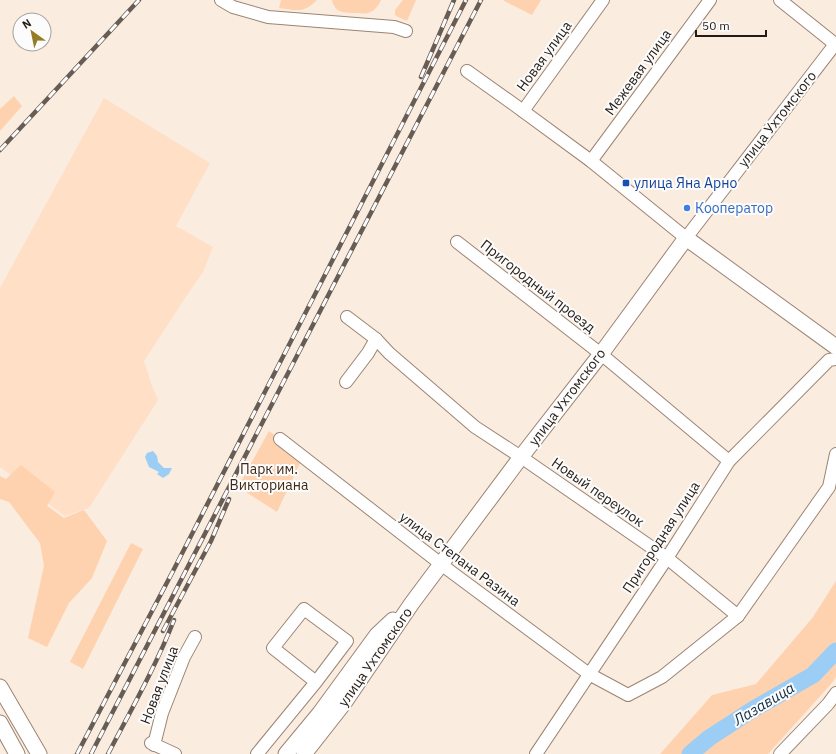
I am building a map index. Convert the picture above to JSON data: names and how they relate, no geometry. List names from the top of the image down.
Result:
{
  "streets": {
    "main road": ["улица Ухтомского"],
    "street": [
      "Новая улица",
      "Межевая улица",
      "Пригородный проезд",
      "Новый переулок",
      "Пригородная улица",
      "улица Степана Разина"
    ]
  },
  "crossings": [
    ["улица Ухтомского", "Пригородный проезд"],
    ["улица Ухтомского", "Новый переулок"],
    ["улица Ухтомского", "улица Степана Разина"],
    ["Пригородный проезд", "Пригородная улица"],
    ["Новый переулок", "Пригородная улица"],
    ["Новый переулок", "улица Степана Разина"],
    ["Пригородная улица", "улица Степана Разина"]
  ],
  "water": ["Лазавица"],
  "parks": ["Парк им. Викториана"],
  "places": {
    "transit": ["улица Яна Арно"],
    "other": ["Кооператор"]
  },
  "scale_bar": "50 m",
  "north": "top left"
}
